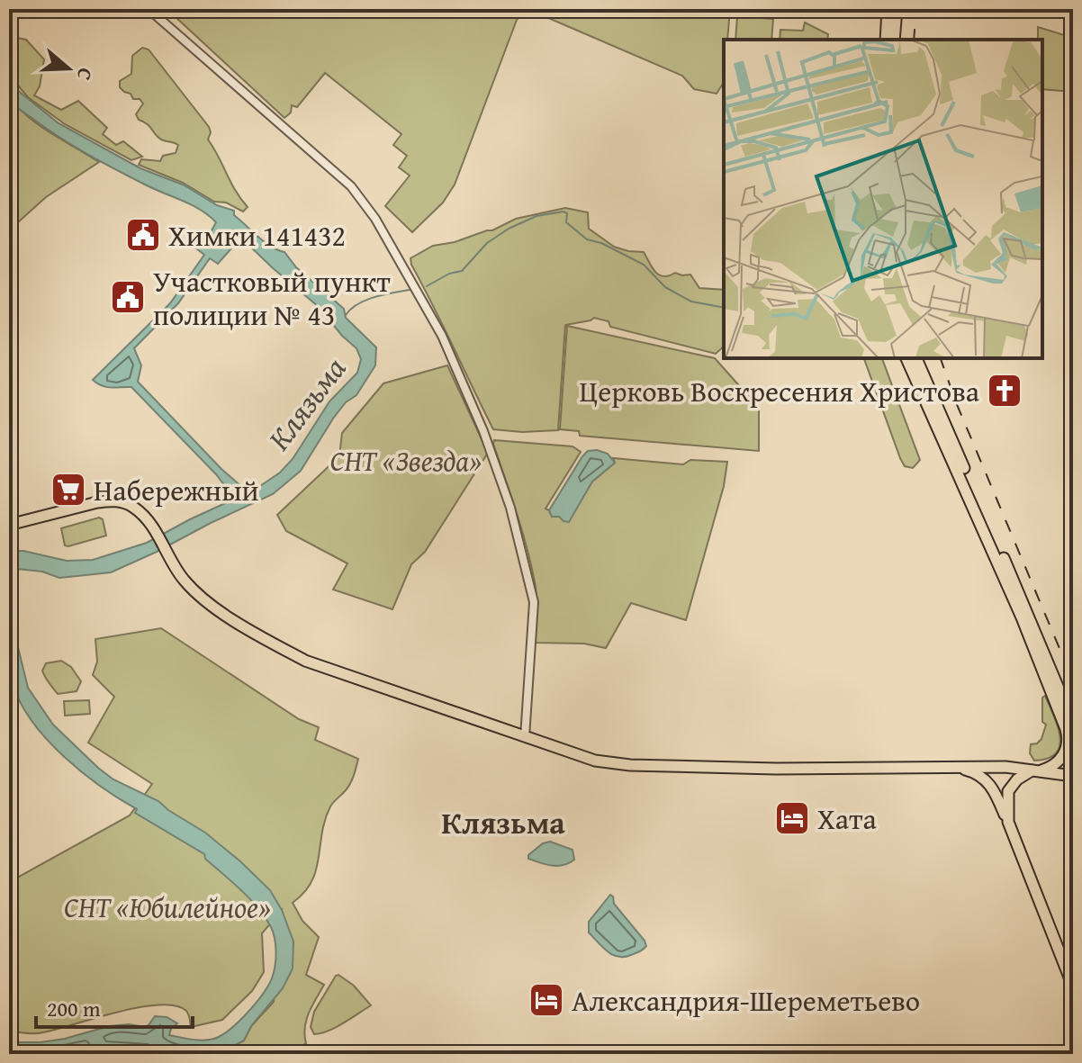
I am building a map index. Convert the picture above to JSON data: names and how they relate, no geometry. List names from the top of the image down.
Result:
{
  "districts": ["Клязьма"],
  "water": ["Клязьма"],
  "parks": ["СНТ «Звезда»", "СНТ «Юбилейное»"],
  "places": {
    "public building": ["Химки 141432", "Участковый пункт полиции № 43"],
    "church": ["Церковь Воскресения Христова"],
    "supermarket": ["Набережный"],
    "hotel": ["Хата", "Александрия-Шереметьево"]
  },
  "scale_bar": "200 m",
  "north": "right"
}
